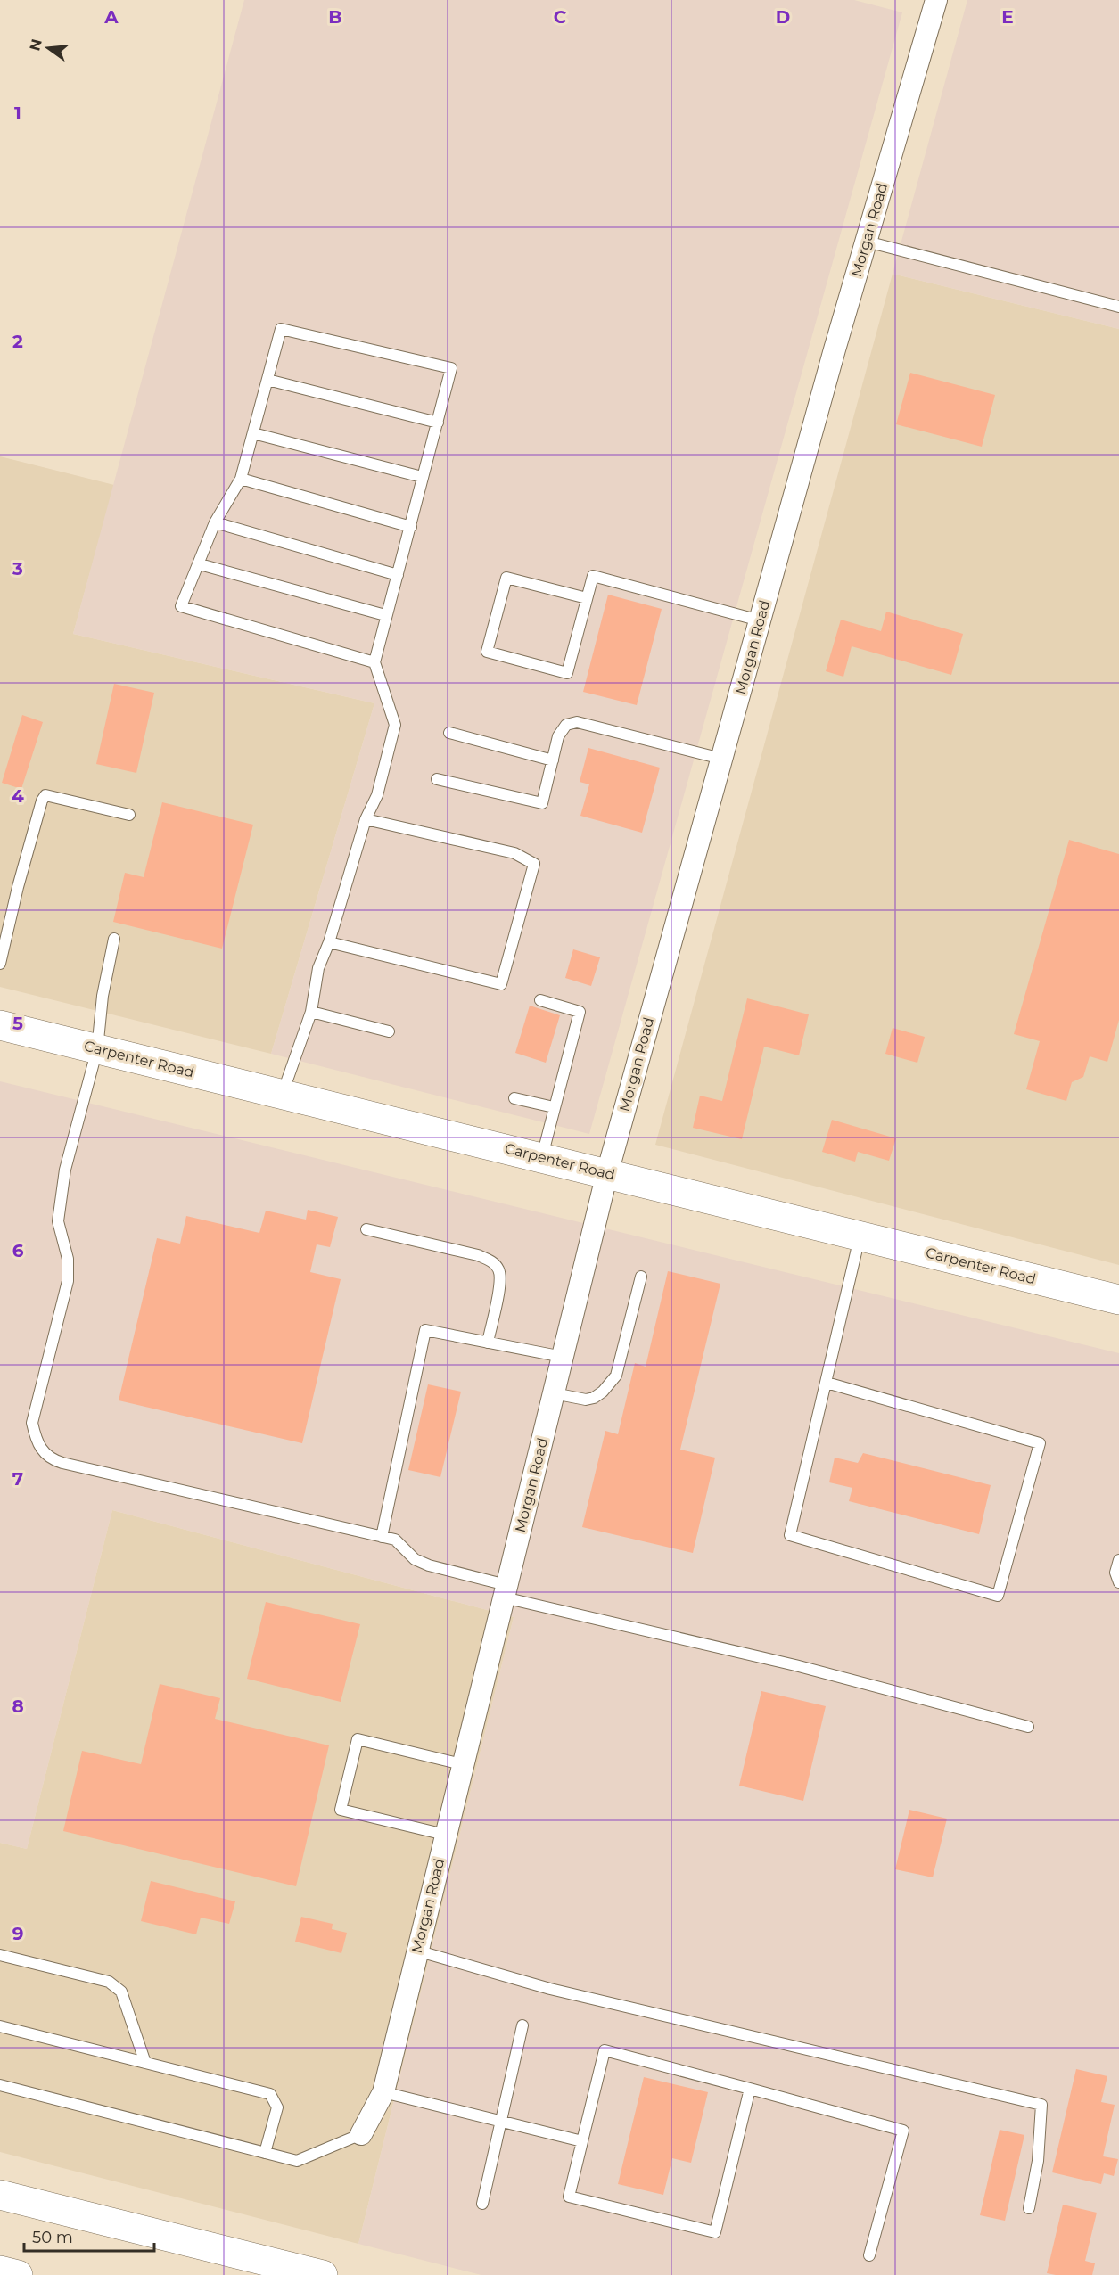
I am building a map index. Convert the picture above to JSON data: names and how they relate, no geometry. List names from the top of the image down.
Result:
{
  "streets": {
    "main road": ["Carpenter Road"],
    "street": ["Morgan Road"]
  },
  "crossings": [
    ["Morgan Road", "Carpenter Road"]
  ],
  "scale_bar": "50 m",
  "north": "left",
  "grid": {
    "columns": [
      "A",
      "B",
      "C",
      "D",
      "E"
    ],
    "rows": [
      "1",
      "2",
      "3",
      "4",
      "5",
      "6",
      "7",
      "8",
      "9"
    ]
  }
}
